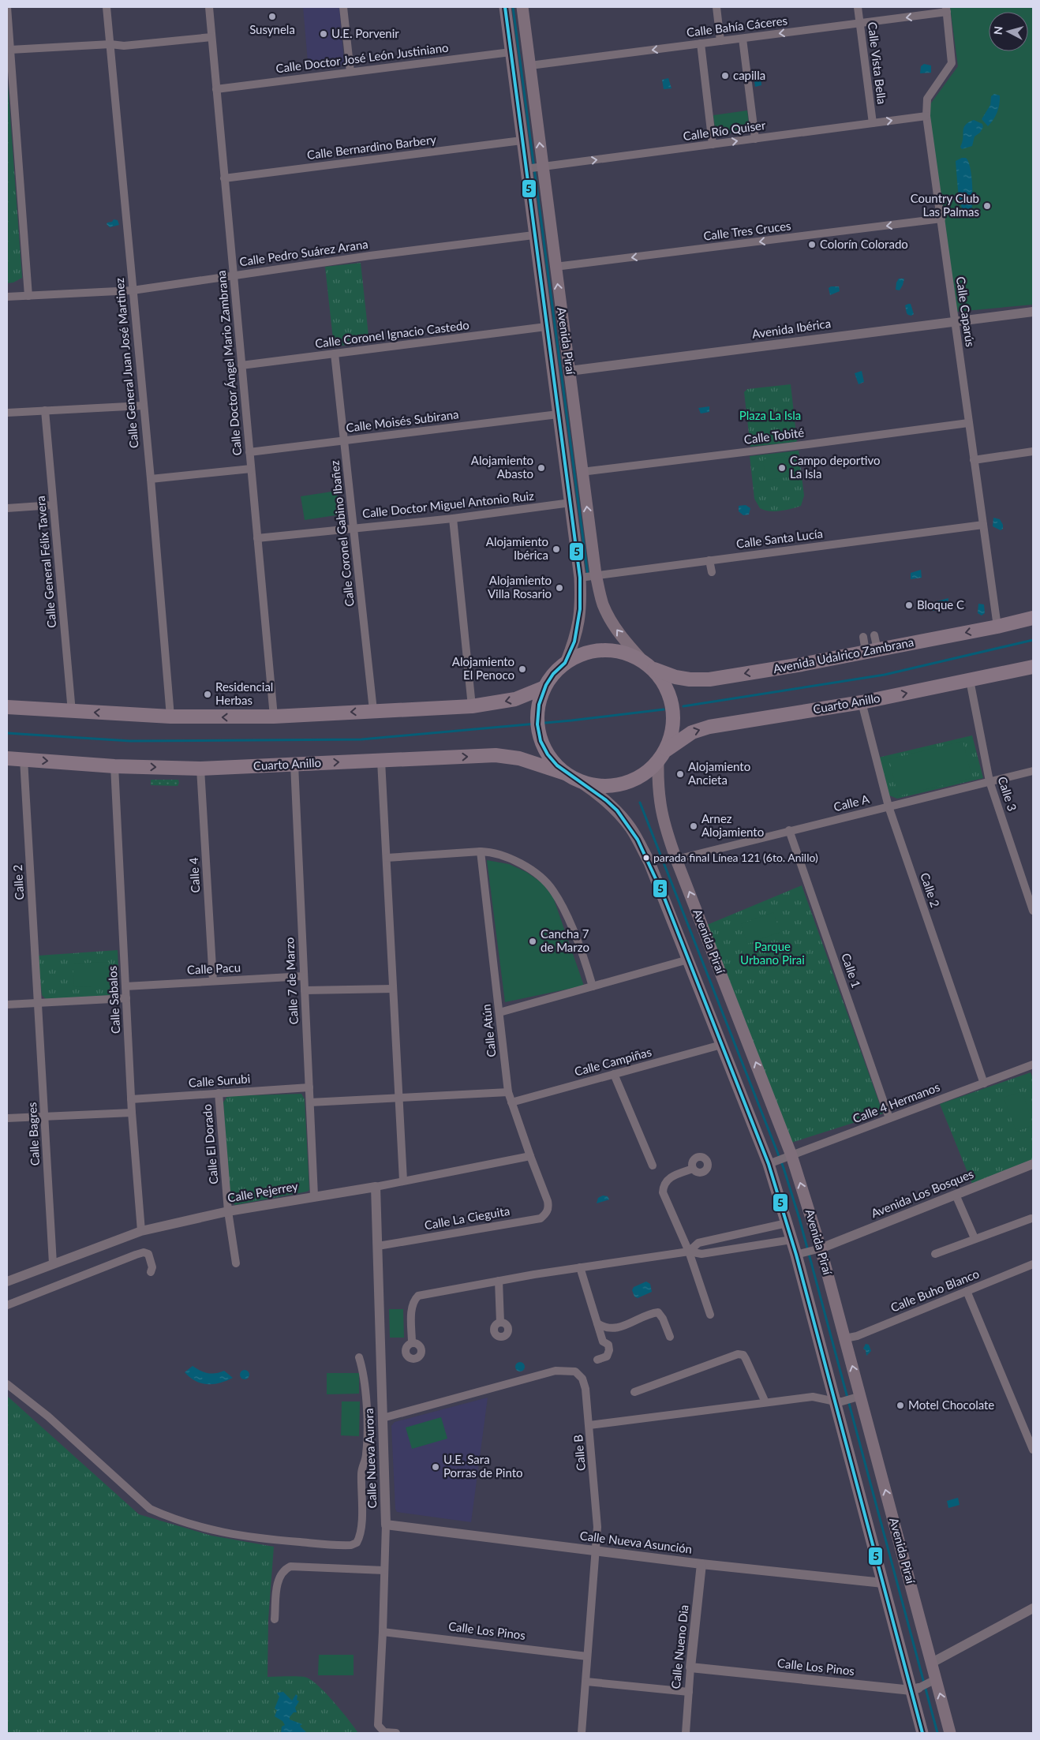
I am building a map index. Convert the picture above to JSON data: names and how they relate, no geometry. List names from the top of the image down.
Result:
{
  "streets": {
    "highway": ["Avenida Udalrico Zambrana", "Cuarto Anillo"],
    "main road": ["Avenida Piraí"],
    "street": [
      "Calle Bahía Cáceres",
      "Calle Doctor José León Justiniano",
      "Calle Vista Bella",
      "Calle Río Quiser",
      "Calle Bernardino Barbery",
      "Calle Tres Cruces",
      "Calle Pedro Suárez Arana",
      "Calle Caparús",
      "Avenida Ibérica",
      "Calle Coronel Ignacio Castedo",
      "Calle General Juan José Martinez",
      "Calle Doctor Ángel Mario Zambrana",
      "Calle Moisés Subirana",
      "Calle Tobité",
      "Calle Doctor Miguel Antonio Ruiz",
      "Calle Coronel Gabino Ibañez",
      "Calle Santa Lucía",
      "Calle General Félix Tavera",
      "Calle 3",
      "Calle A",
      "Calle 4",
      "Calle 2",
      "Calle Pacu",
      "Calle 1",
      "Calle 7 de Marzo",
      "Calle Sabalos",
      "Calle Atún",
      "Calle Campiñas",
      "Calle Surubi",
      "Calle 4 Hermanos",
      "Calle Bagres",
      "Calle El Dorado",
      "Calle Pejerrey",
      "Avenida Los Bosques",
      "Calle La Cieguita",
      "Calle Buho Blanco",
      "Calle B",
      "Calle Nueva Aurora",
      "Calle Nueva Asunción",
      "Calle Los Pinos",
      "Calle Nueno Dia"
    ]
  },
  "crossings": [
    ["Calle Bahía Cáceres", "Calle Vista Bella"],
    ["Calle Bahía Cáceres", "Calle Caparús"],
    ["Calle Bahía Cáceres", "Avenida Piraí"],
    ["Calle Doctor José León Justiniano", "Avenida Piraí"],
    ["Calle Doctor José León Justiniano", "Calle Doctor Ángel Mario Zambrana"],
    ["Calle Vista Bella", "Calle Río Quiser"],
    ["Calle Río Quiser", "Calle Caparús"],
    ["Calle Río Quiser", "Avenida Piraí"],
    ["Calle Bernardino Barbery", "Avenida Piraí"],
    ["Calle Bernardino Barbery", "Calle Doctor Ángel Mario Zambrana"],
    ["Calle Tres Cruces", "Calle Caparús"],
    ["Calle Tres Cruces", "Avenida Piraí"],
    ["Calle Pedro Suárez Arana", "Avenida Piraí"],
    ["Calle Pedro Suárez Arana", "Calle General Juan José Martinez"],
    ["Calle Pedro Suárez Arana", "Calle Doctor Ángel Mario Zambrana"],
    ["Calle Caparús", "Avenida Ibérica"],
    ["Calle Caparús", "Calle Tobité"],
    ["Calle Caparús", "Calle Santa Lucía"],
    ["Calle Caparús", "Avenida Udalrico Zambrana"],
    ["Avenida Ibérica", "Avenida Piraí"],
    ["Calle Coronel Ignacio Castedo", "Avenida Piraí"],
    ["Calle Coronel Ignacio Castedo", "Calle Doctor Ángel Mario Zambrana"],
    ["Calle Coronel Ignacio Castedo", "Calle Coronel Gabino Ibañez"],
    ["Avenida Piraí", "Calle Moisés Subirana"],
    ["Avenida Piraí", "Calle Tobité"],
    ["Avenida Piraí", "Calle Doctor Miguel Antonio Ruiz"],
    ["Avenida Piraí", "Calle Santa Lucía"],
    ["Avenida Piraí", "Avenida Udalrico Zambrana"],
    ["Avenida Piraí", "Cuarto Anillo"],
    ["Avenida Piraí", "Calle A"],
    ["Avenida Piraí", "Calle 4 Hermanos"],
    ["Avenida Piraí", "Avenida Los Bosques"],
    ["Avenida Piraí", "Calle Buho Blanco"],
    ["Calle Doctor Ángel Mario Zambrana", "Calle Moisés Subirana"],
    ["Calle Doctor Ángel Mario Zambrana", "Calle Doctor Miguel Antonio Ruiz"],
    ["Calle Moisés Subirana", "Calle Coronel Gabino Ibañez"],
    ["Calle Doctor Miguel Antonio Ruiz", "Calle Coronel Gabino Ibañez"],
    ["Avenida Udalrico Zambrana", "Cuarto Anillo"],
    ["Cuarto Anillo", "Calle 3"],
    ["Cuarto Anillo", "Calle 4"],
    ["Cuarto Anillo", "Calle 2"],
    ["Cuarto Anillo", "Calle 7 de Marzo"],
    ["Cuarto Anillo", "Calle Sabalos"],
    ["Calle 3", "Calle A"],
    ["Calle A", "Calle 2"],
    ["Calle A", "Calle 1"],
    ["Calle 4", "Calle Pacu"],
    ["Calle 2", "Calle 4 Hermanos"],
    ["Calle 2", "Calle Bagres"],
    ["Calle Pacu", "Calle 7 de Marzo"],
    ["Calle Pacu", "Calle Sabalos"],
    ["Calle 1", "Calle 4 Hermanos"],
    ["Calle 7 de Marzo", "Calle Surubi"],
    ["Calle 7 de Marzo", "Calle Pejerrey"],
    ["Calle Sabalos", "Calle Surubi"],
    ["Calle Sabalos", "Calle Pejerrey"],
    ["Calle Atún", "Calle Campiñas"],
    ["Calle Atún", "Calle Pejerrey"],
    ["Calle Atún", "Calle La Cieguita"],
    ["Calle Surubi", "Calle El Dorado"],
    ["Calle Bagres", "Calle Pejerrey"],
    ["Calle El Dorado", "Calle Pejerrey"],
    ["Calle Pejerrey", "Calle Nueva Aurora"],
    ["Calle La Cieguita", "Calle Nueva Aurora"],
    ["Calle B", "Calle Nueva Aurora"],
    ["Calle B", "Calle Nueva Asunción"],
    ["Calle B", "Calle Los Pinos"],
    ["Calle Nueva Aurora", "Calle Nueva Asunción"],
    ["Calle Nueva Aurora", "Calle Los Pinos"],
    ["Calle Nueva Asunción", "Calle Nueno Dia"],
    ["Calle Los Pinos", "Calle Nueno Dia"]
  ],
  "one_way": [
    "Calle Bahía Cáceres",
    "Calle Río Quiser",
    "Calle Tres Cruces",
    "Avenida Udalrico Zambrana"
  ],
  "parks": ["Plaza La Isla", "Parque Urbano Pirai"],
  "places": [
    "Susynela",
    "U.E. Porvenir",
    "capilla",
    "Country Club Las Palmas",
    "Colorín Colorado",
    "Alojamiento Abasto",
    "Campo deportivo La Isla",
    "Alojamiento Ibérica",
    "Alojamiento Villa Rosario",
    "Bloque C",
    "Alojamiento El Penoco",
    "Residencial Herbas",
    "Alojamiento Ancieta",
    "Arnez Alojamiento",
    "parada final Línea 121 (6to. Anillo)",
    "Cancha 7 de Marzo",
    "Motel Chocolate",
    "U.E. Sara Porras de Pinto"
  ],
  "lines": ["transit line 5"],
  "north": "left"
}
